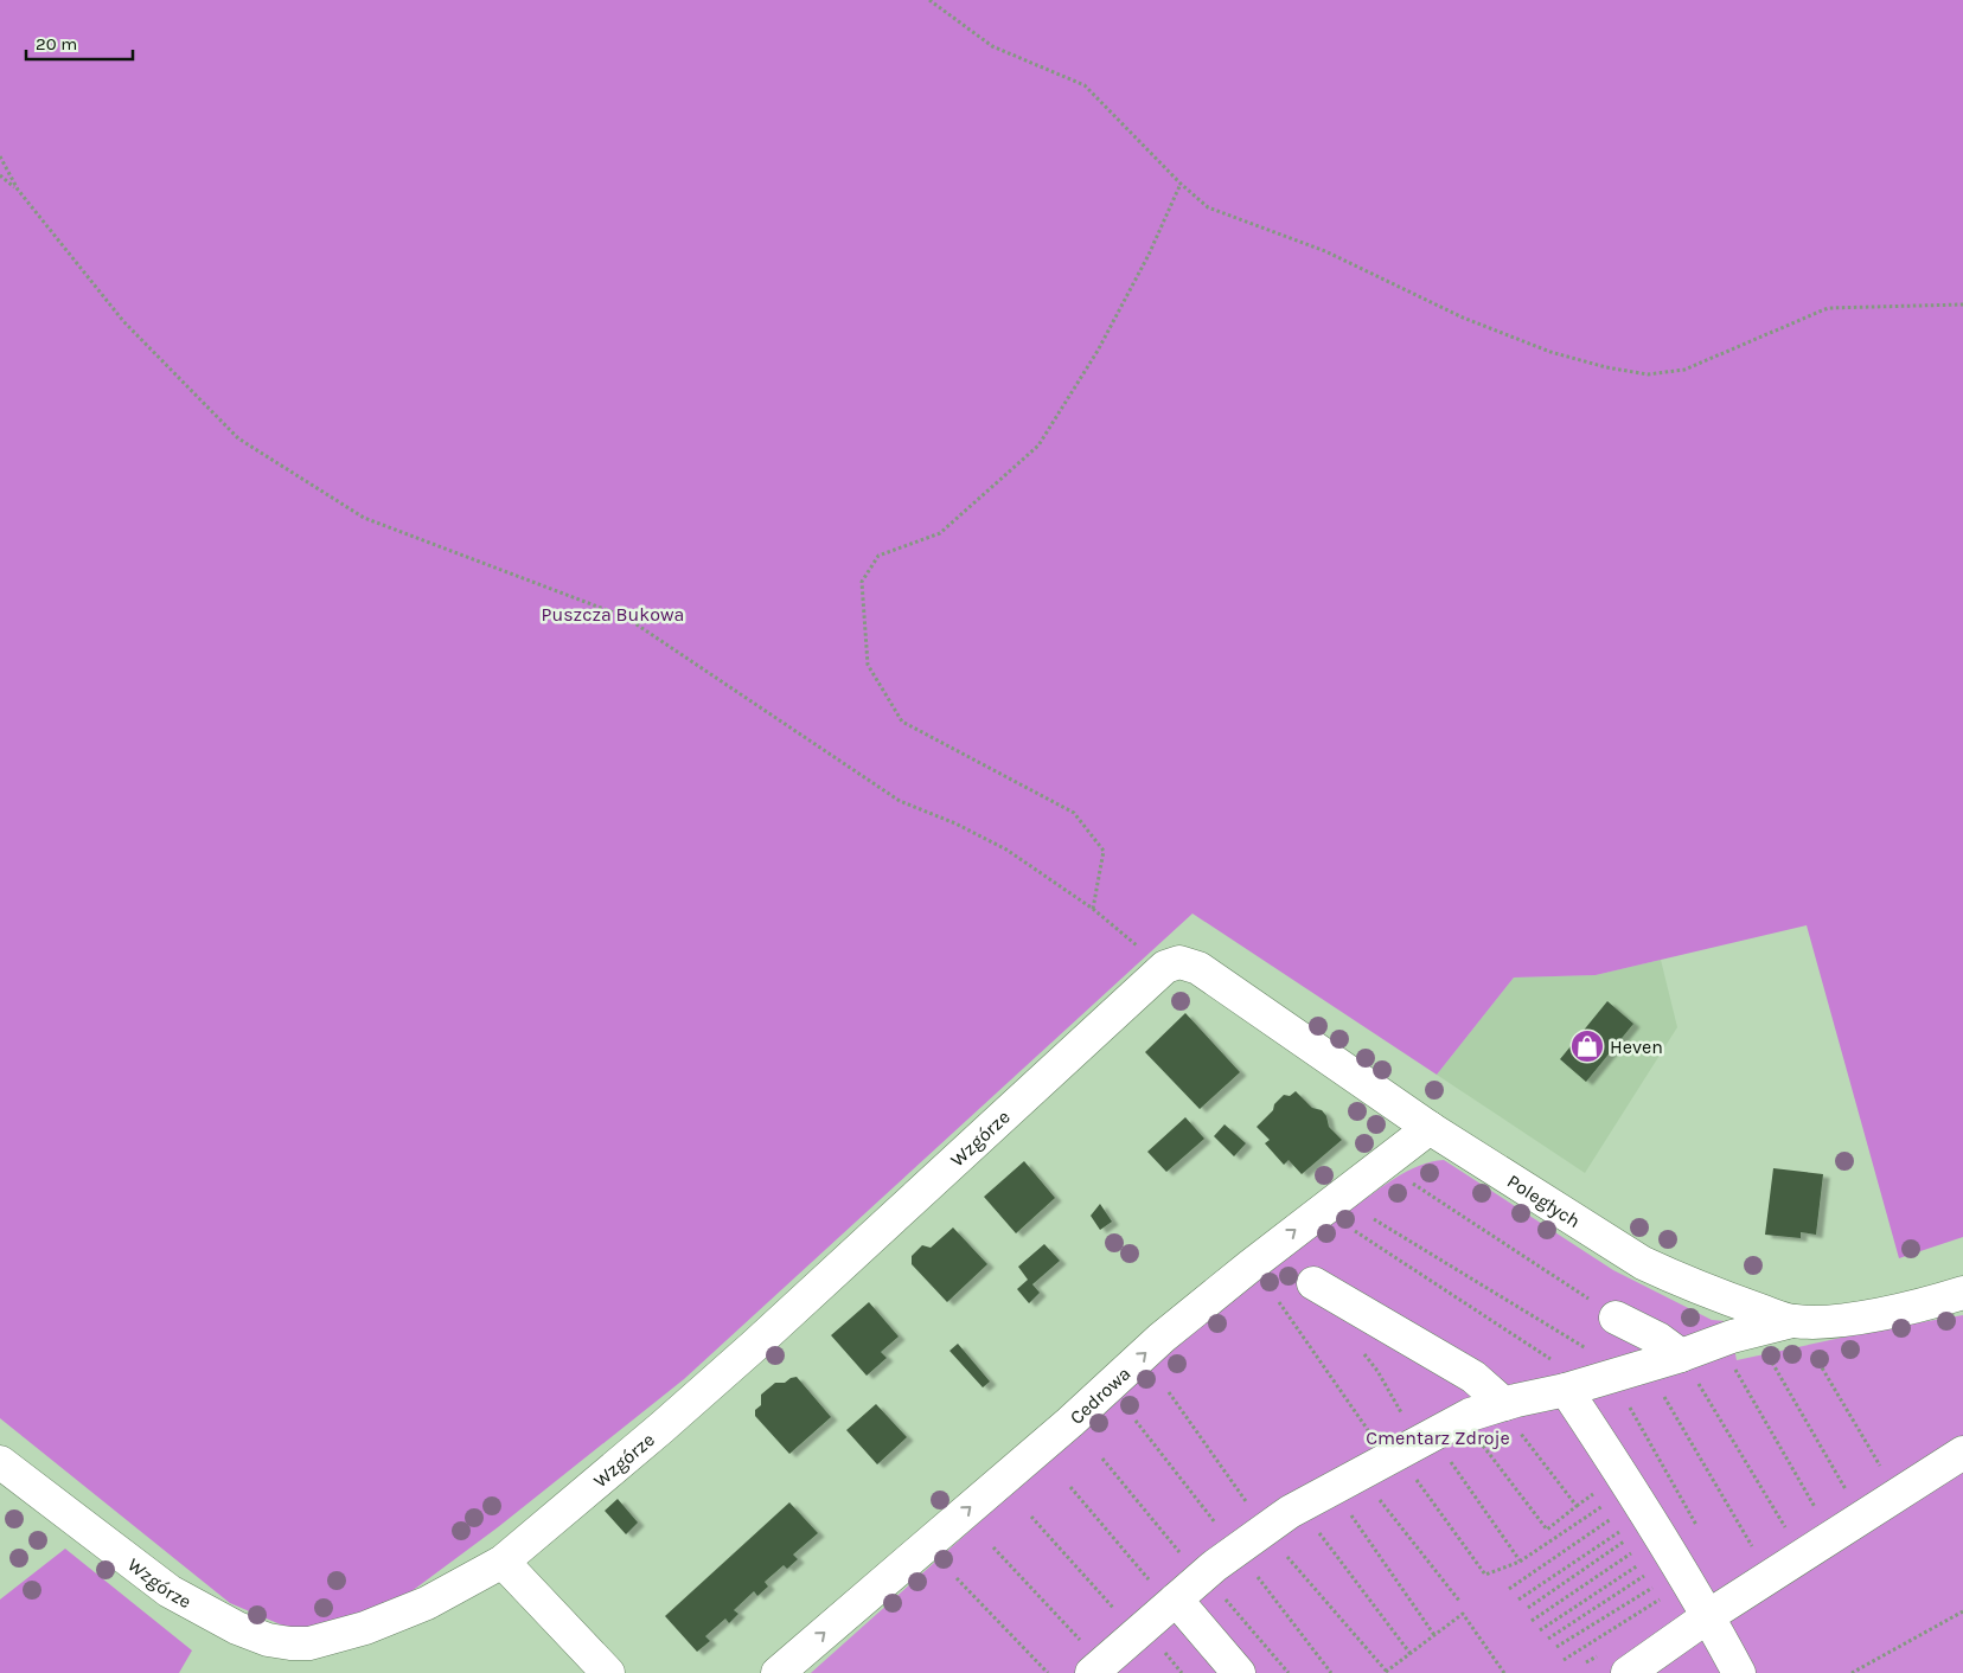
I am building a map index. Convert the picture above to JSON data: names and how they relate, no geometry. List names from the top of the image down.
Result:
{
  "streets": {
    "street": ["Wzgórze", "Poległych", "Cedrowa"]
  },
  "crossings": [
    ["Wzgórze", "Poległych"],
    ["Poległych", "Cedrowa"]
  ],
  "parks": ["Puszcza Bukowa", "Cmentarz Zdroje"],
  "places": {
    "shop": ["Heven"]
  },
  "scale_bar": "20 m"
}
